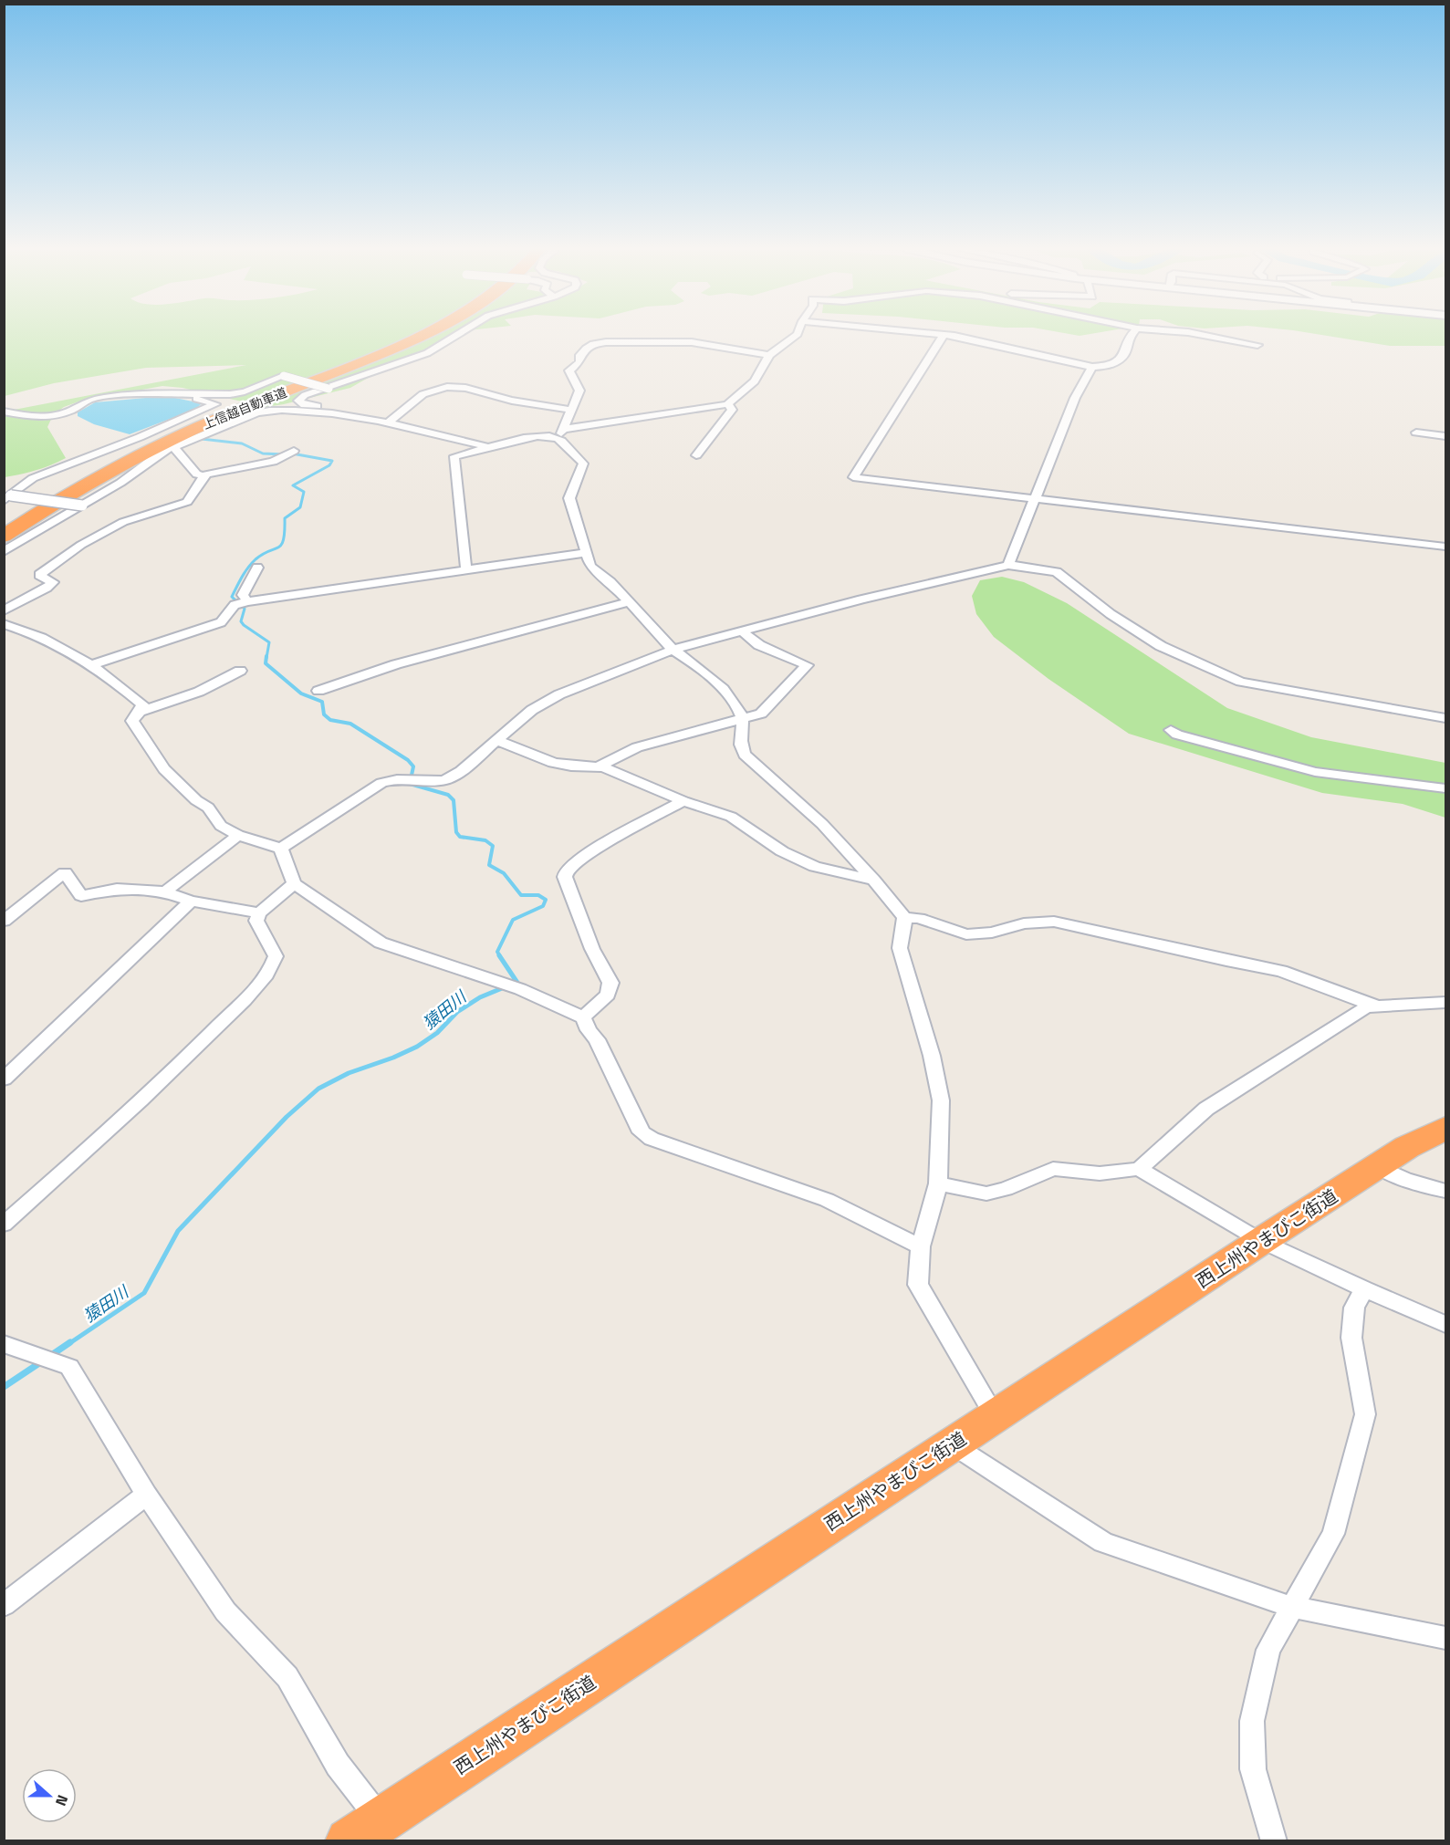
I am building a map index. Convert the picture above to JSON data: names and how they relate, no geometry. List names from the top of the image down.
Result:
{
  "streets": {
    "highway": ["上信越自動車道", "西上州やまびこ街道"]
  },
  "water": ["猿田川"],
  "north": "right"
}
